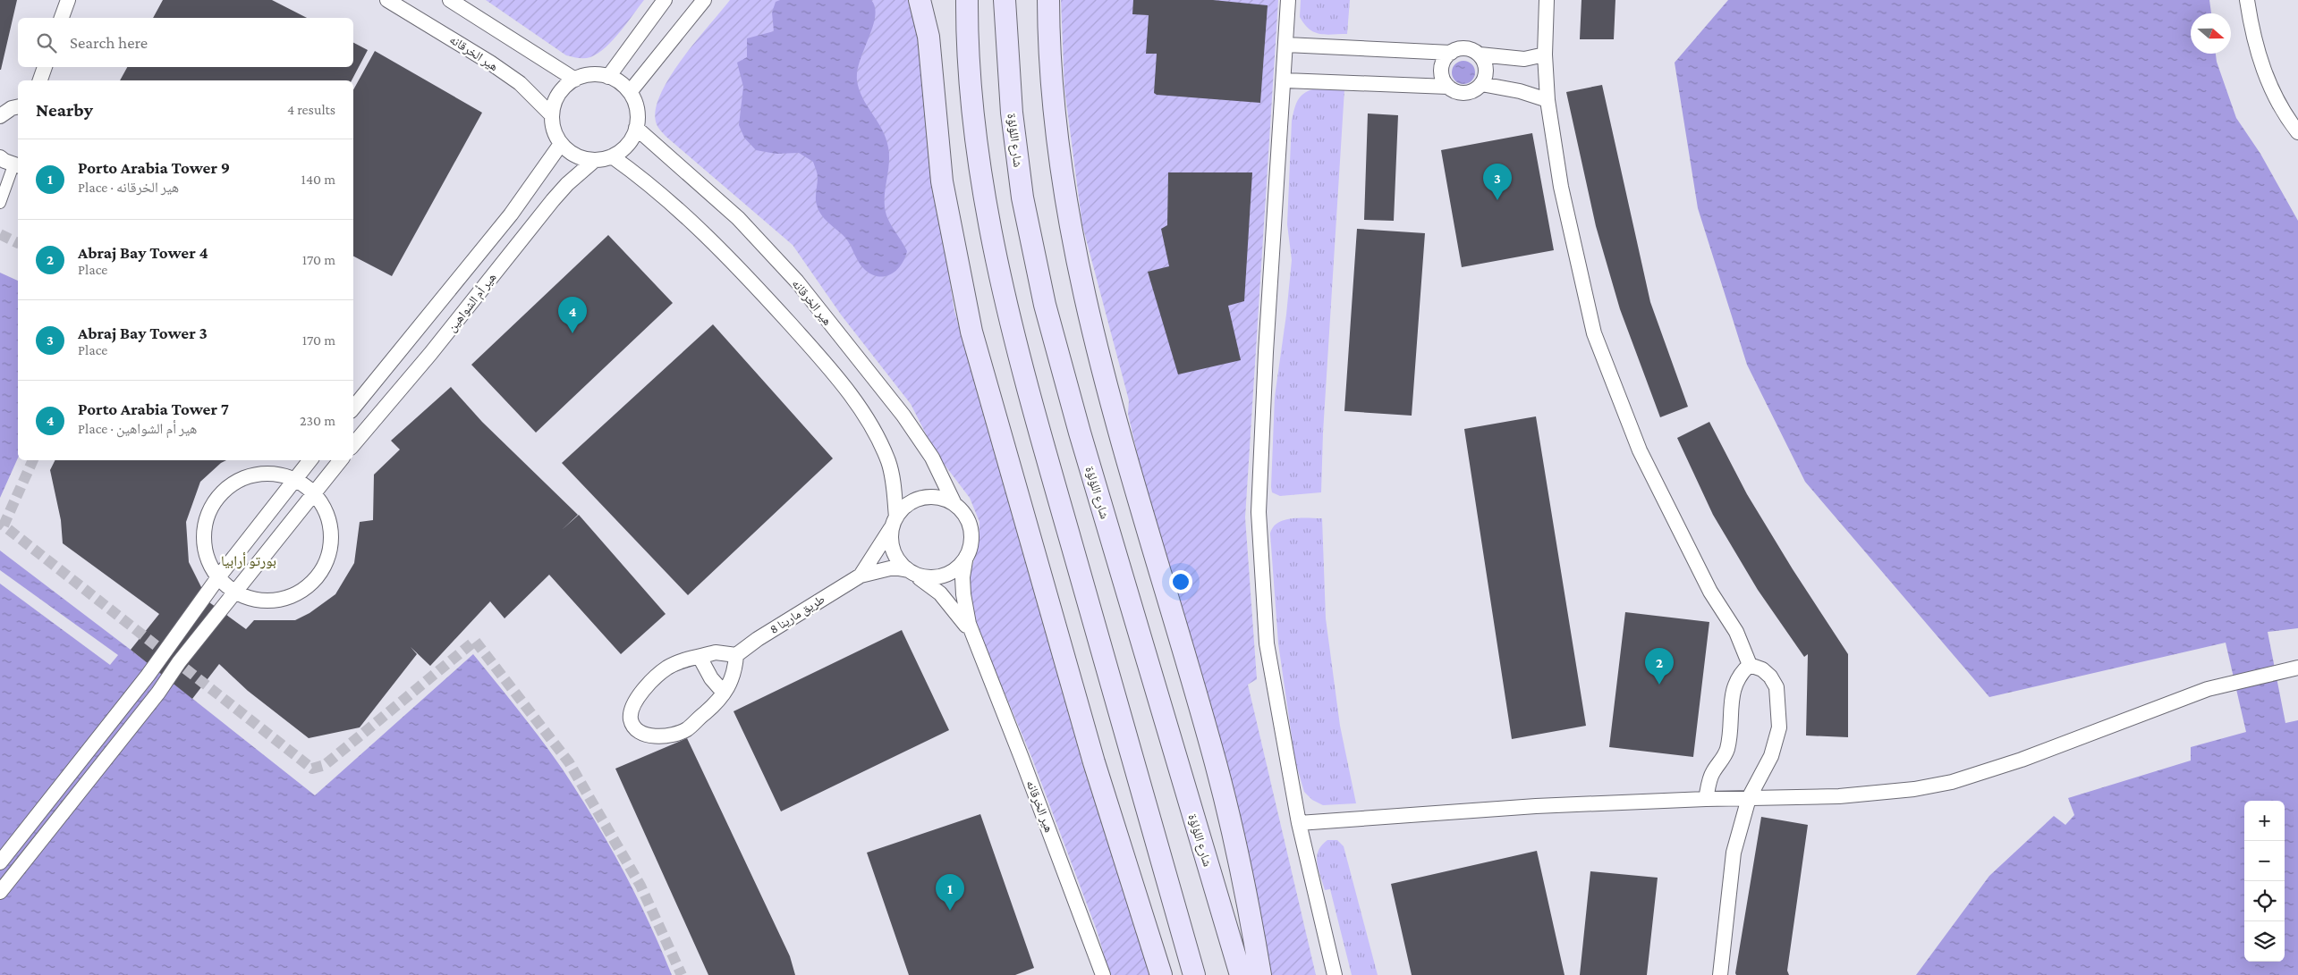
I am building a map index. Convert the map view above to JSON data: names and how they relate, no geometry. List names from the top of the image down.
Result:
{
  "streets": {
    "main road": ["شارع اللؤلؤة"],
    "street": ["هير الخرقانه", "هير أم الشواهين", "طريق مارينا 8"]
  },
  "crossings": [
    ["هير الخرقانه", "هير أم الشواهين"],
    ["هير الخرقانه", "طريق مارينا 8"]
  ],
  "districts": ["بورتو أرابيا"],
  "north": "right",
  "page": {
    "search": "Search here",
    "heading": ["Nearby", "4 results"],
    "list": [
      {
        "mark": "1",
        "name": "Porto Arabia Tower 9",
        "note": "Place · هير الخرقانه",
        "value": "140 m"
      },
      {
        "mark": "2",
        "name": "Abraj Bay Tower 4",
        "note": "Place",
        "value": "170 m"
      },
      {
        "mark": "3",
        "name": "Abraj Bay Tower 3",
        "note": "Place",
        "value": "170 m"
      },
      {
        "mark": "4",
        "name": "Porto Arabia Tower 7",
        "note": "Place · هير أم الشواهين",
        "value": "230 m"
      }
    ],
    "pins": [
      "3",
      "4",
      "2",
      "1"
    ],
    "map_buttons": ["+", "−"]
  }
}
